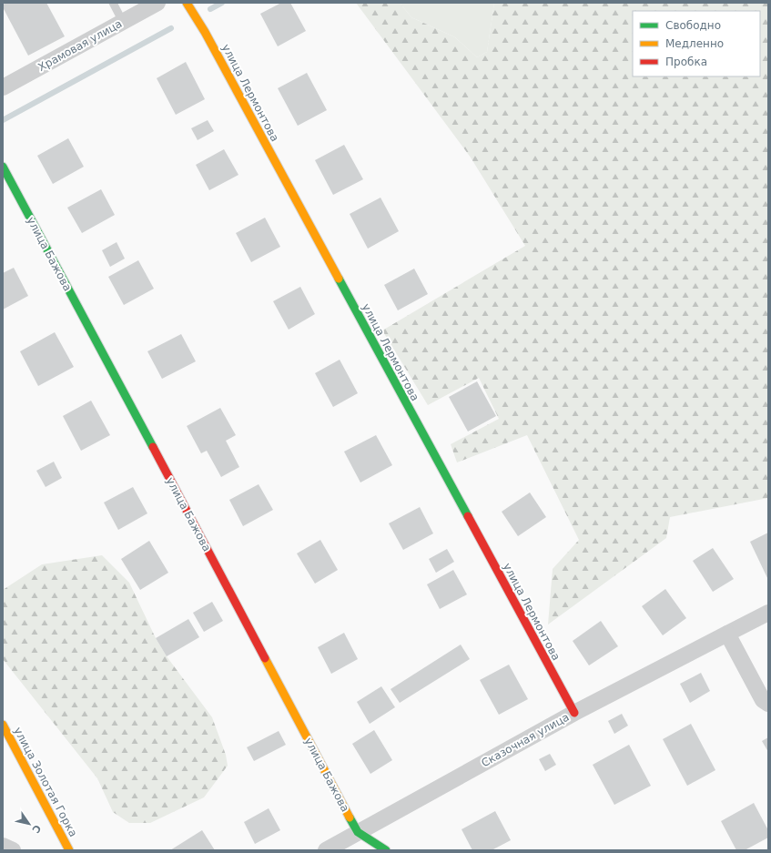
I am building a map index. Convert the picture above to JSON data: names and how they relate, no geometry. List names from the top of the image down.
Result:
{
  "streets": {
    "street": [
      "Храмовая улица",
      "улица Лермонтова",
      "улица Бажова",
      "Сказочная улица",
      "улица Золотая Горка"
    ]
  },
  "crossings": [
    ["улица Лермонтова", "Сказочная улица"],
    ["улица Бажова", "Сказочная улица"]
  ],
  "legend": ["Свободно", "Медленно", "Пробка"],
  "north": "bottom right"
}
